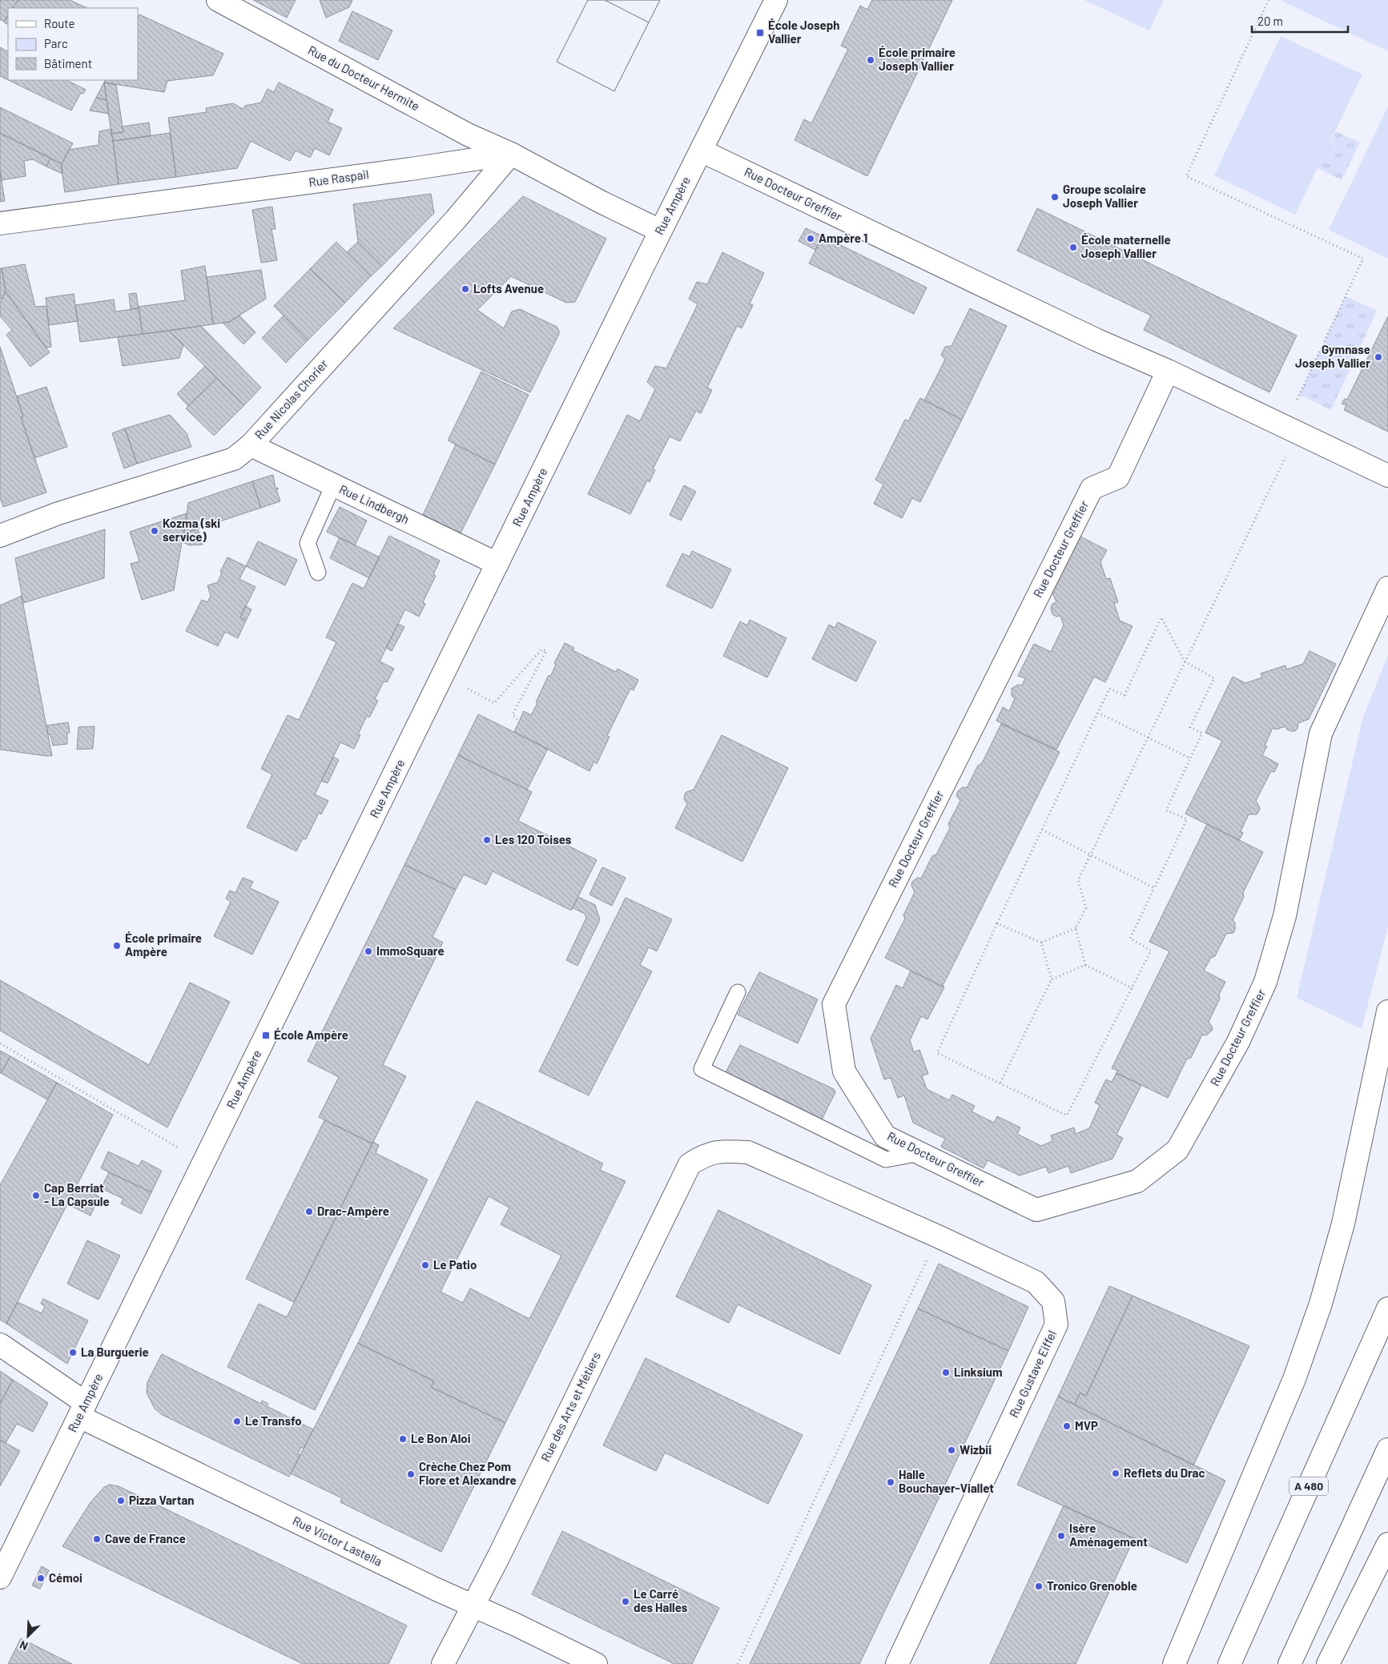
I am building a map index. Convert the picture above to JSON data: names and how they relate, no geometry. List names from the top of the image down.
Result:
{
  "streets": {
    "main road": [
      "Rue du Docteur Hermite",
      "Rue Raspail",
      "Rue Docteur Greffier",
      "Rue Ampère",
      "Rue Nicolas Chorier",
      "Rue Lindbergh",
      "Rue Gustave Eiffel",
      "Rue des Arts et Métiers",
      "A 480",
      "Rue Victor Lastella"
    ]
  },
  "crossings": [
    ["Rue du Docteur Hermite", "Rue Raspail"],
    ["Rue du Docteur Hermite", "Rue Nicolas Chorier"],
    ["Rue Raspail", "Rue Nicolas Chorier"],
    ["Rue Docteur Greffier", "Rue Ampère"],
    ["Rue Ampère", "Rue Lindbergh"],
    ["Rue Ampère", "Rue Victor Lastella"],
    ["Rue Nicolas Chorier", "Rue Lindbergh"],
    ["Rue Gustave Eiffel", "Rue des Arts et Métiers"],
    ["Rue des Arts et Métiers", "Rue Victor Lastella"]
  ],
  "places": {
    "transit": ["École Joseph Vallier", "École Ampère"],
    "other": [
      "École primaire Joseph Vallier",
      "Groupe scolaire Joseph Vallier",
      "Ampère 1",
      "École maternelle Joseph Vallier",
      "Lofts Avenue",
      "Gymnase Joseph Vallier",
      "Kozma (ski service)",
      "Les 120 Toises",
      "École primaire Ampère",
      "ImmoSquare",
      "Cap Berriat - La Capsule",
      "Drac-Ampère",
      "Le Patio",
      "La Burguerie",
      "Linksium",
      "Le Transfo",
      "MVP",
      "Le Bon Aloi",
      "Wizbii",
      "Reflets du Drac",
      "Crèche Chez Pom Flore et Alexandre",
      "Halle Bouchayer-Viallet",
      "Pizza Vartan",
      "Isère Aménagement",
      "Cave de France",
      "Cémoi",
      "Tronico Grenoble",
      "Le Carré des Halles"
    ]
  },
  "legend": ["Route", "Parc", "Bâtiment"],
  "scale_bar": "20 m",
  "north": "bottom left"
}
